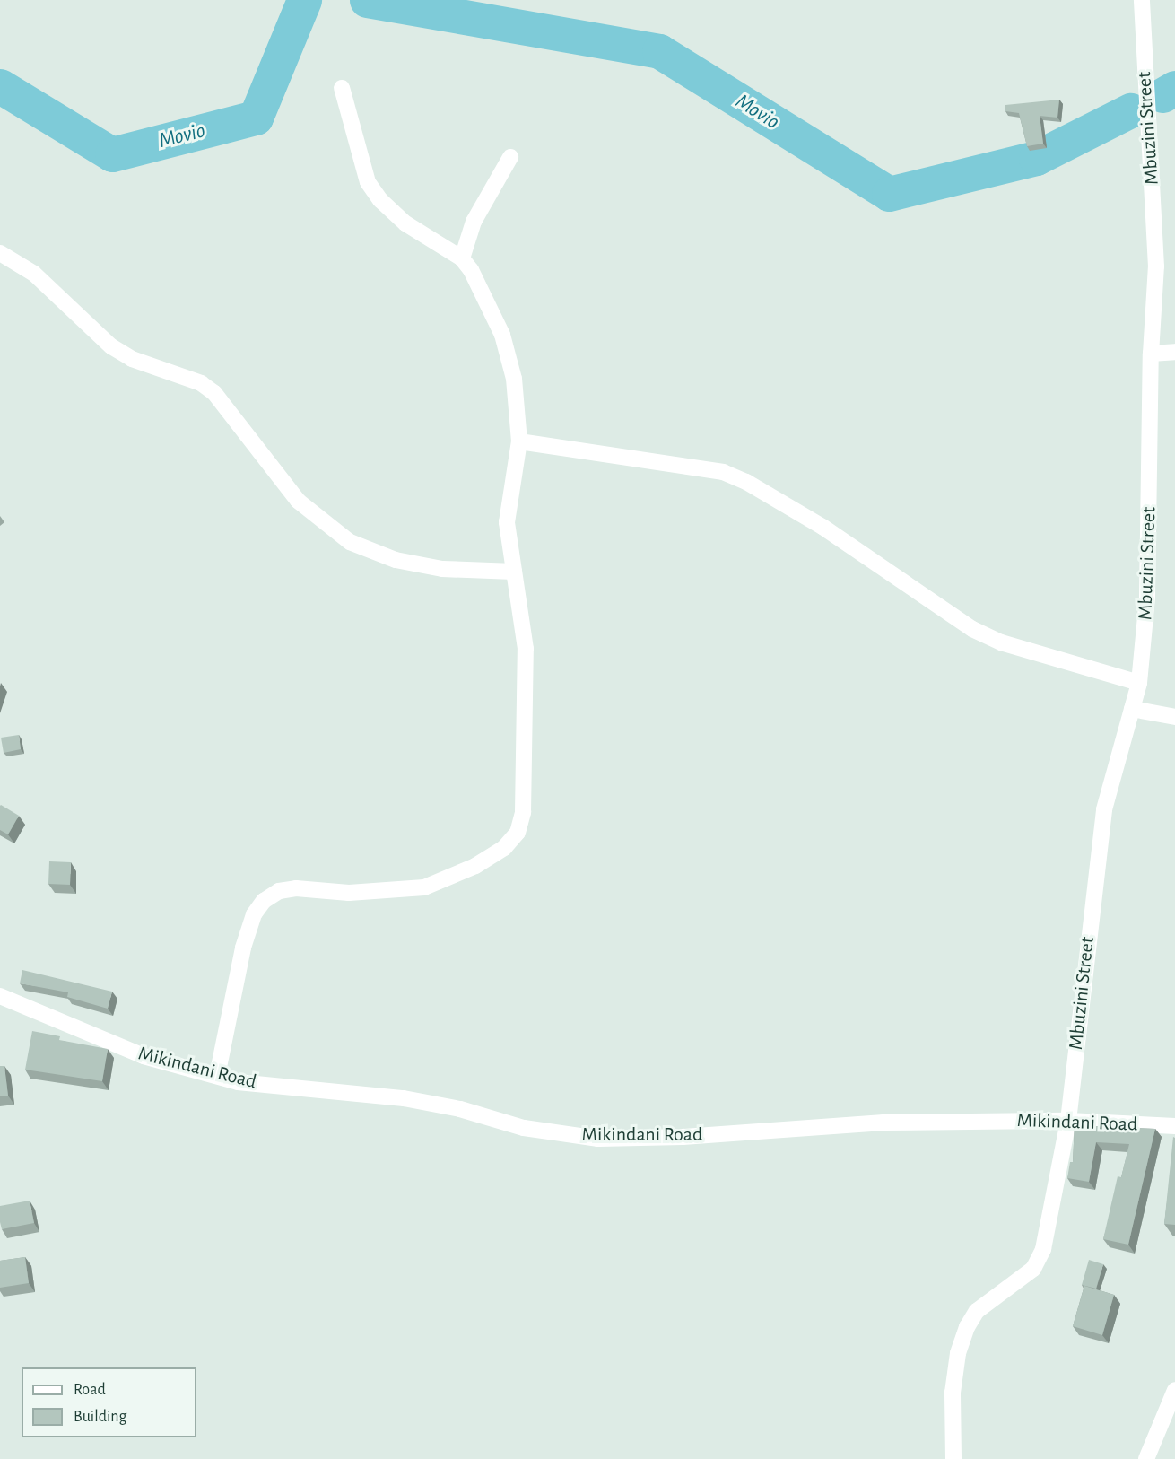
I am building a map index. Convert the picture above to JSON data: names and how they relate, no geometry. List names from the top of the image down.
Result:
{
  "streets": {
    "street": ["Mbuzini Street", "Mikindani Road"]
  },
  "crossings": [
    ["Mbuzini Street", "Mikindani Road"]
  ],
  "water": ["Movio"],
  "legend": ["Road", "Building"]
}
